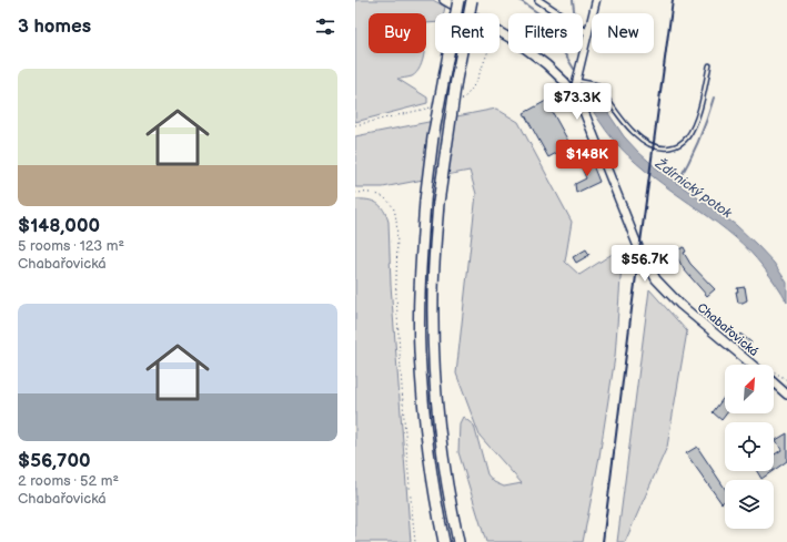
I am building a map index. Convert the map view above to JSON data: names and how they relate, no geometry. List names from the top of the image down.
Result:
{
  "streets": {
    "main road": ["Chabařovická"]
  },
  "water": ["Ždírnický potok"],
  "north": "top right",
  "page": {
    "heading": "3 homes",
    "chip": [
      "Buy",
      "Rent",
      "Filters",
      "New"
    ],
    "list": [
      {
        "name": "$148,000",
        "note": "5 rooms · 123 m² · Chabařovická"
      },
      {
        "name": "$56,700",
        "note": "2 rooms · 52 m² · Chabařovická"
      }
    ],
    "price": ["$73.3K", "$148K", "$56.7K"]
  }
}
